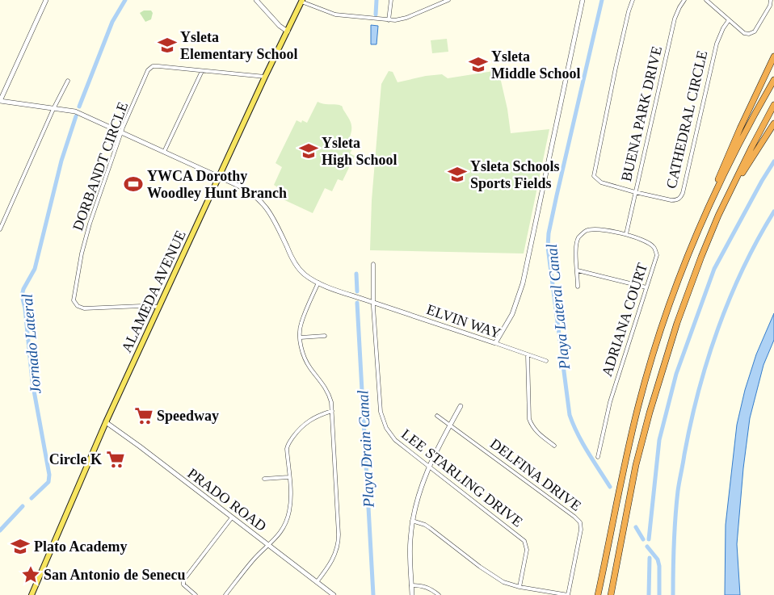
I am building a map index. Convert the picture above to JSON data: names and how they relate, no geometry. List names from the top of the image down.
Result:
{
  "streets": {
    "main road": ["ALAMEDA AVENUE"],
    "street": [
      "BUENA PARK DRIVE",
      "CATHEDRAL CIRCLE",
      "DORBANDT CIRCLE",
      "ADRIANA COURT",
      "ELVIN WAY",
      "DELFINA DRIVE",
      "LEE STARLING DRIVE",
      "PRADO ROAD"
    ]
  },
  "crossings": [
    ["BUENA PARK DRIVE", "CATHEDRAL CIRCLE"],
    ["BUENA PARK DRIVE", "ADRIANA COURT"],
    ["DORBANDT CIRCLE", "ALAMEDA AVENUE"],
    ["DORBANDT CIRCLE", "ELVIN WAY"],
    ["ALAMEDA AVENUE", "ELVIN WAY"],
    ["ALAMEDA AVENUE", "PRADO ROAD"],
    ["ELVIN WAY", "LEE STARLING DRIVE"]
  ],
  "water": ["Playa Lateral Canal", "Jornado Lateral", "Playa Drain Canal"],
  "places": {
    "school or university": [
      "Ysleta Elementary School",
      "Ysleta Middle School",
      "Ysleta High School",
      "Ysleta Schools Sports Fields",
      "Plato Academy"
    ],
    "sports": ["YWCA Dorothy Woodley Hunt Branch"],
    "supermarket": ["Speedway", "Circle K"],
    "place": ["San Antonio de Senecu"]
  }
}
